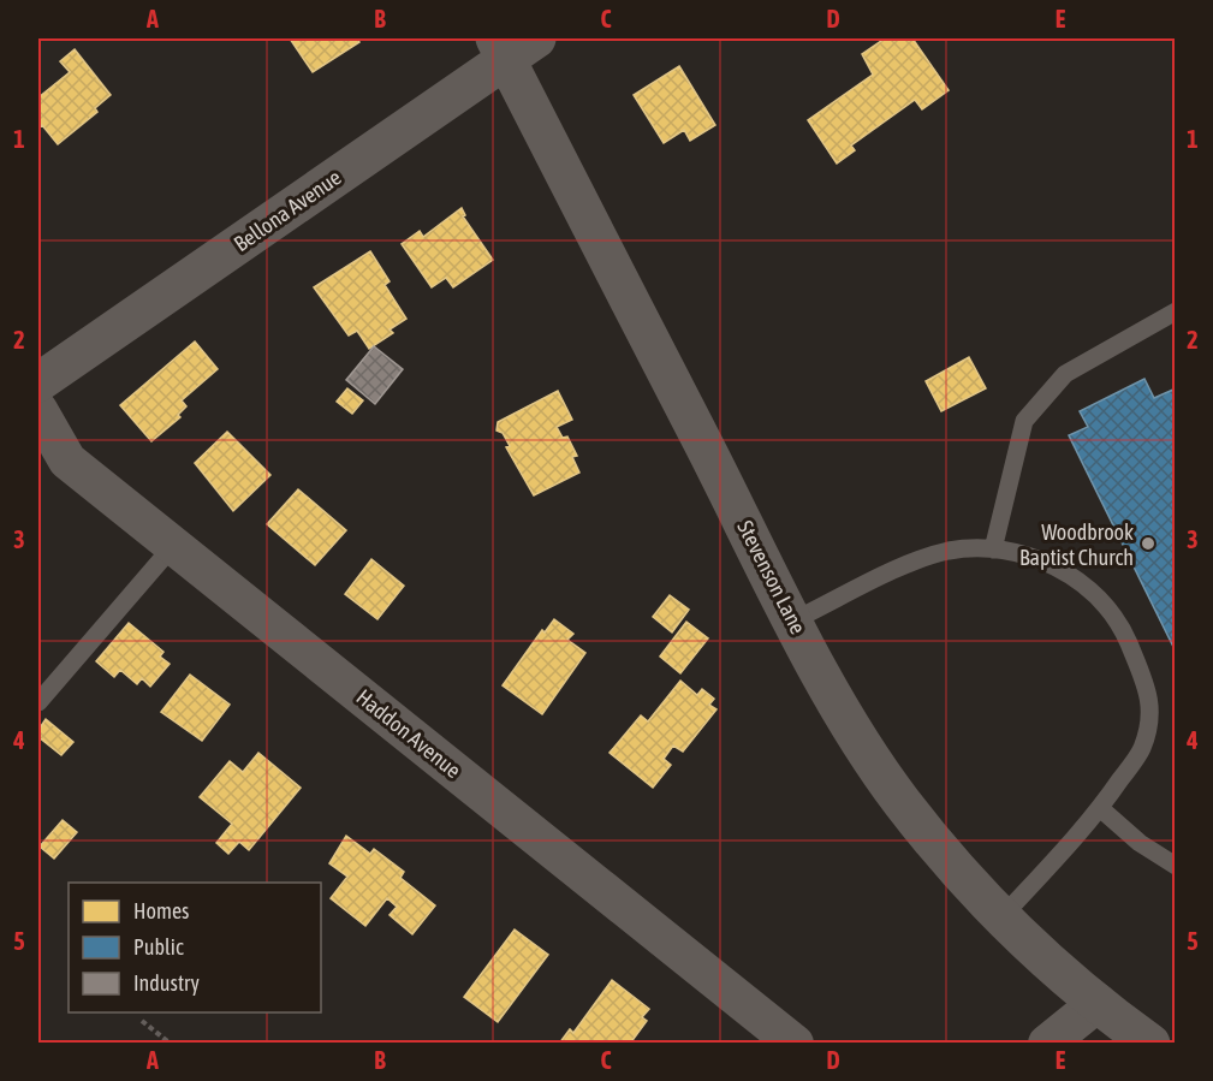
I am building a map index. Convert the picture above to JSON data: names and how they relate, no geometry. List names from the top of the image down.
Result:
{
  "streets": {
    "street": ["Bellona Avenue", "Stevenson Lane", "Haddon Avenue"]
  },
  "crossings": [
    ["Bellona Avenue", "Stevenson Lane"]
  ],
  "places": ["Woodbrook Baptist Church"],
  "legend": ["Homes", "Public", "Industry"],
  "grid": {
    "columns": [
      "A",
      "B",
      "C",
      "D",
      "E"
    ],
    "rows": [
      "1",
      "2",
      "3",
      "4",
      "5"
    ]
  }
}
